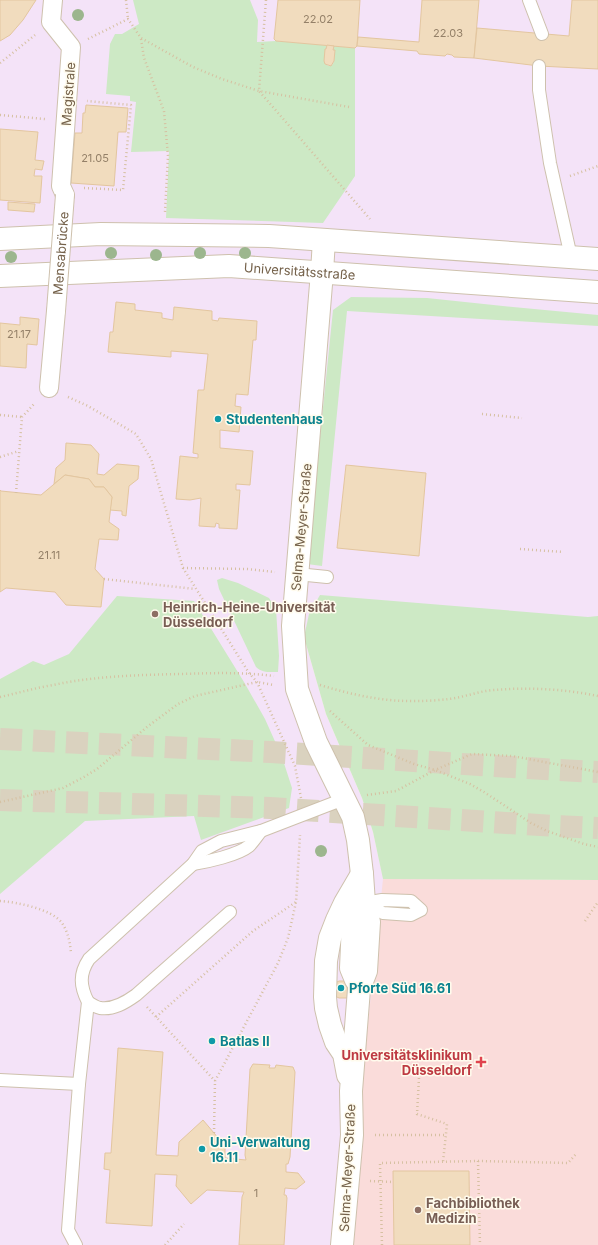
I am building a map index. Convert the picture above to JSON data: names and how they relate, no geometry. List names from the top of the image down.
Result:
{
  "streets": {
    "street": [
      "Magistrale",
      "Mensabrücke",
      "Universitätsstraße",
      "Selma-Meyer-Straße"
    ]
  },
  "crossings": [
    ["Magistrale", "Mensabrücke"],
    ["Universitätsstraße", "Selma-Meyer-Straße"]
  ],
  "places": {
    "other": [
      "Studentenhaus",
      "Heinrich-Heine-Universität Düsseldorf",
      "Pforte Süd 16.61",
      "Batlas II",
      "Uni-Verwaltung 16.11",
      "Fachbibliothek Medizin"
    ],
    "health": ["Universitätsklinikum Düsseldorf"]
  },
  "house_numbers": [
    "22.02",
    "22.03",
    "21.05",
    "21.17",
    "21.11",
    "1"
  ]
}
